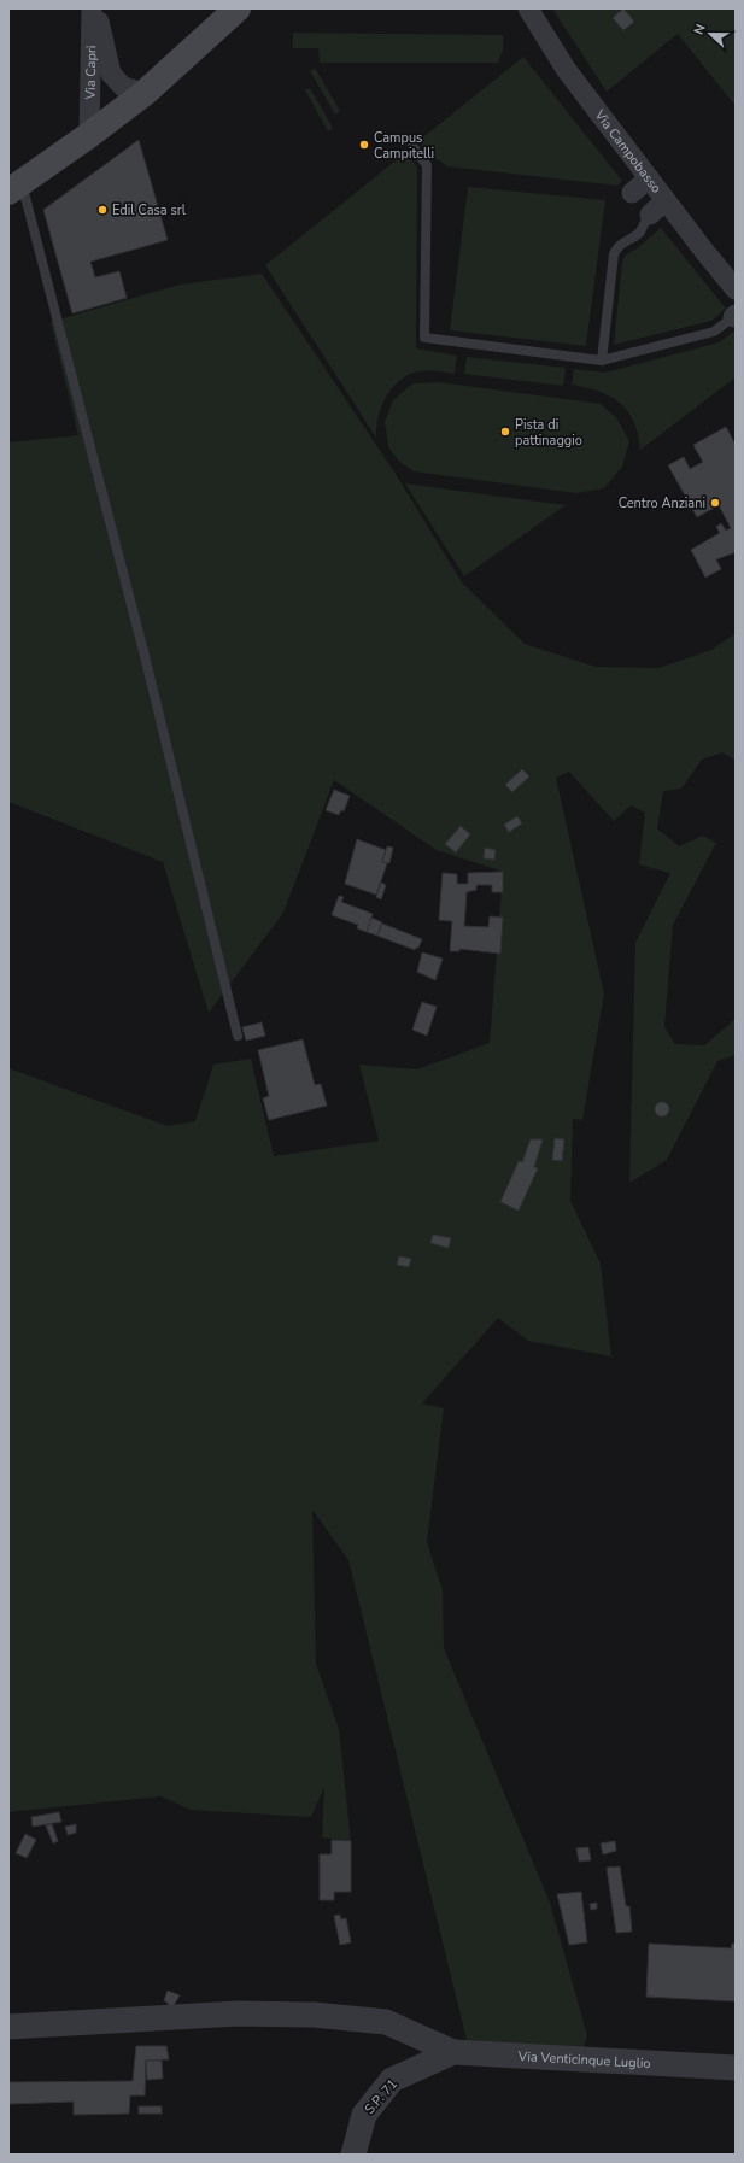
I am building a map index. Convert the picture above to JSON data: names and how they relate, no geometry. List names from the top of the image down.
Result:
{
  "streets": {
    "street": [
      "Via Capri",
      "Via Campobasso",
      "Via Venticinque Luglio",
      "S.P. 71"
    ]
  },
  "crossings": [
    ["Via Venticinque Luglio", "S.P. 71"]
  ],
  "places": [
    "Campus Campitelli",
    "Edil Casa srl",
    "Pista di pattinaggio",
    "Centro Anziani"
  ],
  "north": "left"
}
